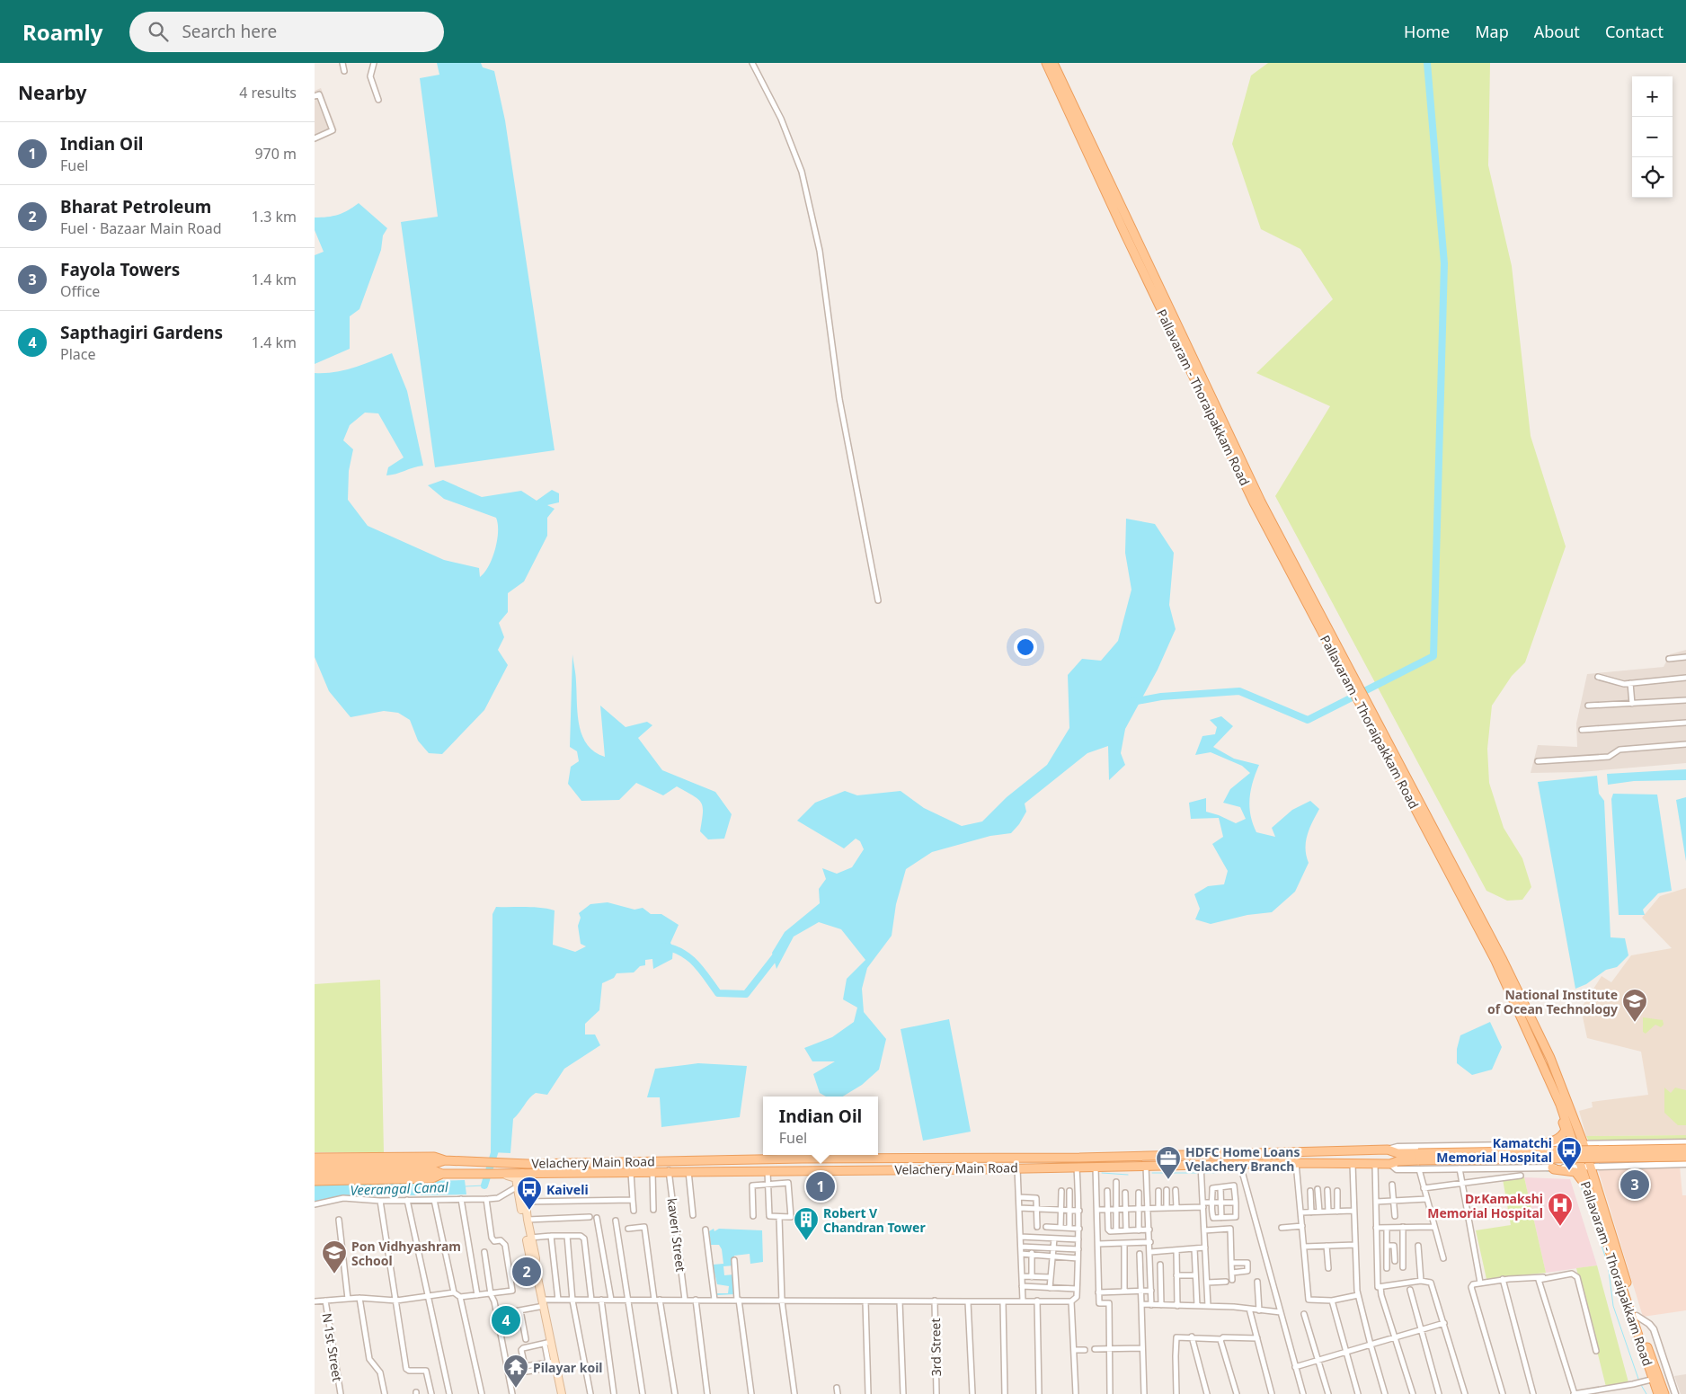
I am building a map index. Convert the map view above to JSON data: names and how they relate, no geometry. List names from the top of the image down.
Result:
{
  "streets": {
    "main road": ["Pallavaram - Thoraipakkam Road", "Velachery Main Road"],
    "street": ["kaveri Street", "N 1st Street", "3rd Street"]
  },
  "crossings": [
    ["Velachery Main Road", "kaveri Street"]
  ],
  "water": ["Veerangal Canal"],
  "places": {
    "school or university": ["National Institute of Ocean Technology", "Pon Vidhyashram School"],
    "bus stop": ["Kamatchi Memorial Hospital", "Kaiveli"],
    "office": ["HDFC Home Loans Velachery Branch"],
    "hospital": ["Dr.Kamakshi Memorial Hospital"],
    "building": ["Robert V Chandran Tower"],
    "temple": ["Pilayar koil"]
  },
  "page": {
    "header": "Roamly",
    "search": "Search here",
    "nav": [
      "Home",
      "Map",
      "About",
      "Contact"
    ],
    "heading": ["Nearby", "4 results"],
    "map_buttons": ["+", "−"],
    "list": [
      {
        "mark": "1",
        "name": "Indian Oil",
        "note": "Fuel",
        "value": "970 m"
      },
      {
        "mark": "2",
        "name": "Bharat Petroleum",
        "note": "Fuel · Bazaar Main Road",
        "value": "1.3 km"
      },
      {
        "mark": "3",
        "name": "Fayola Towers",
        "note": "Office",
        "value": "1.4 km"
      },
      {
        "mark": "4",
        "name": "Sapthagiri Gardens",
        "note": "Place",
        "value": "1.4 km"
      }
    ],
    "popup": ["Indian Oil", "Fuel"],
    "pins": [
      "3",
      "1",
      "2",
      "4"
    ]
  }
}
